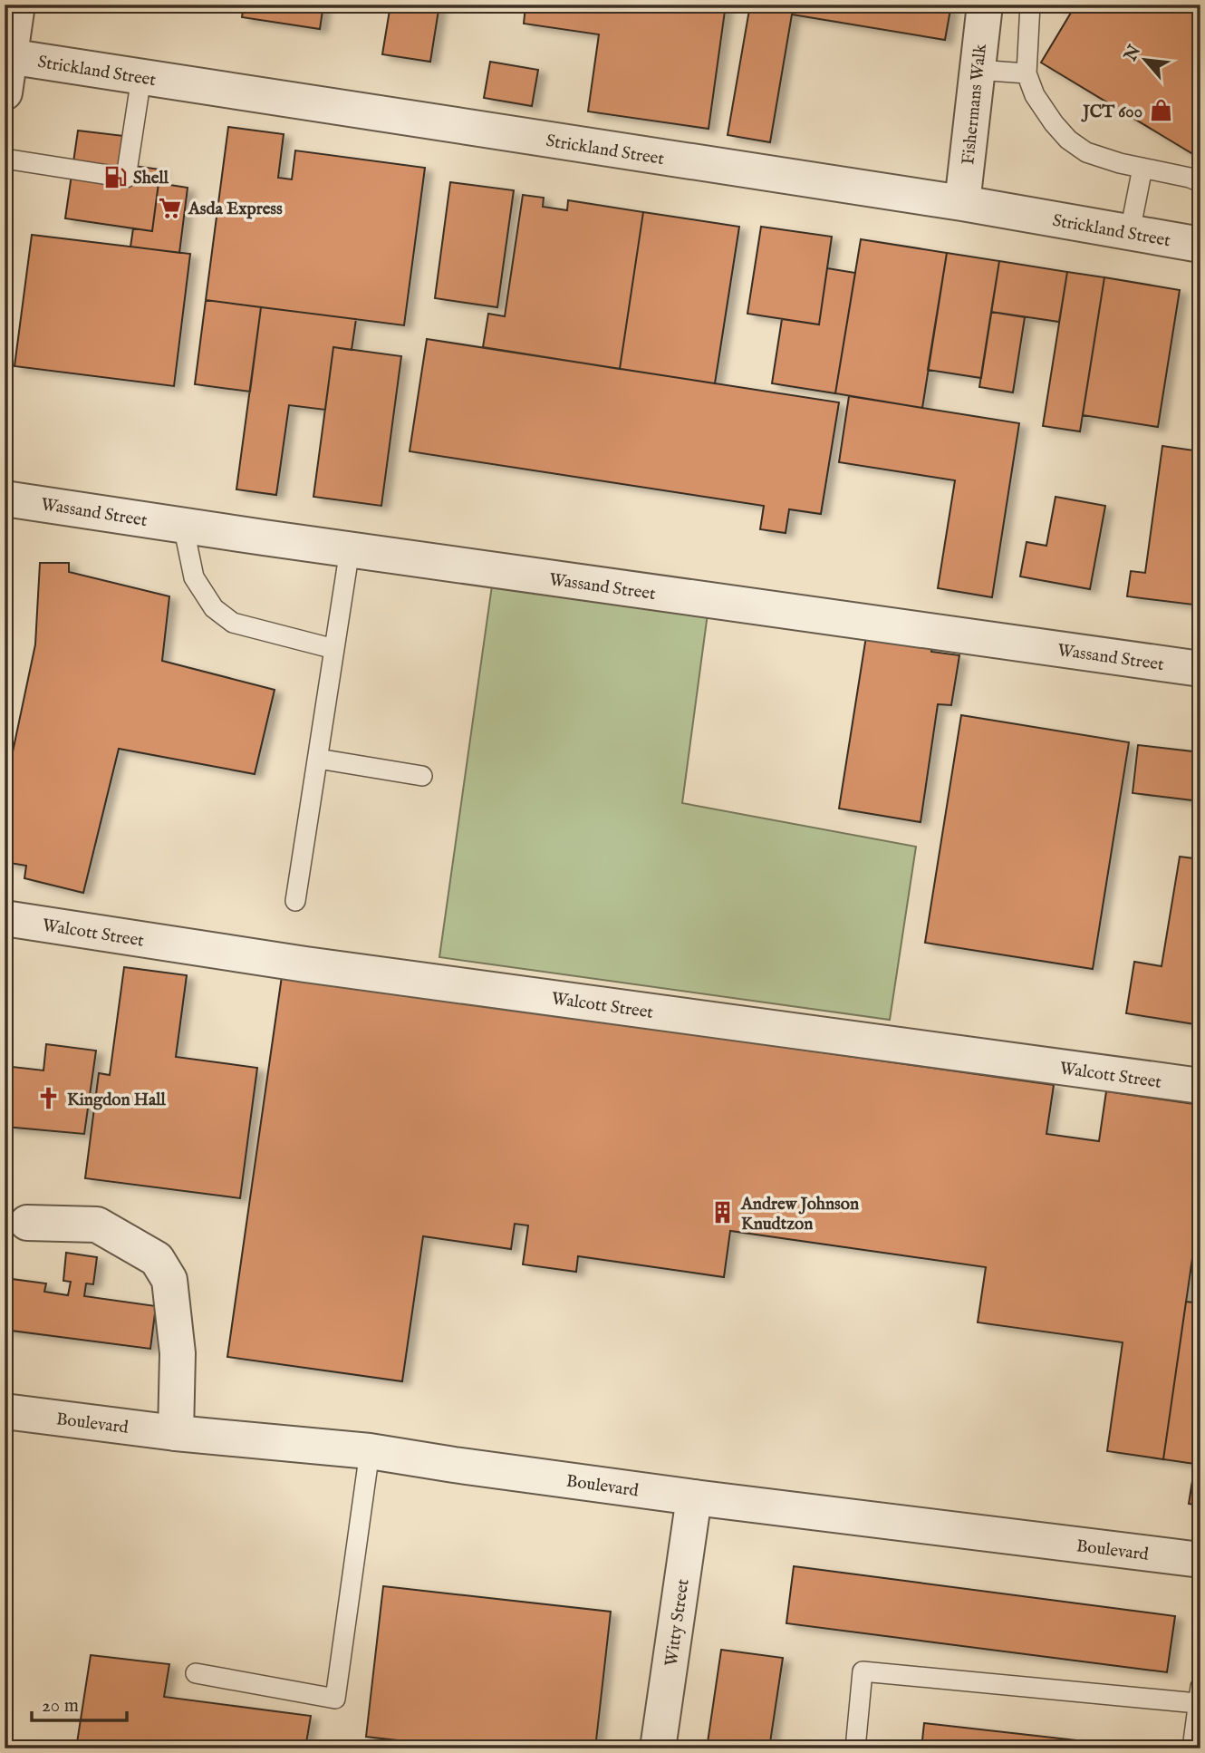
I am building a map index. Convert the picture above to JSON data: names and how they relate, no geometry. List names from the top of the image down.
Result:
{
  "streets": {
    "street": [
      "Strickland Street",
      "Fishermans Walk",
      "Wassand Street",
      "Walcott Street",
      "Boulevard",
      "Witty Street"
    ]
  },
  "crossings": [
    ["Strickland Street", "Fishermans Walk"],
    ["Boulevard", "Witty Street"]
  ],
  "places": {
    "shop": ["JCT 600"],
    "fuel station": ["Shell"],
    "supermarket": ["Asda Express"],
    "church": ["Kingdon Hall"],
    "building": ["Andrew Johnson Knudtzon"]
  },
  "scale_bar": "20 m",
  "north": "top left"
}
